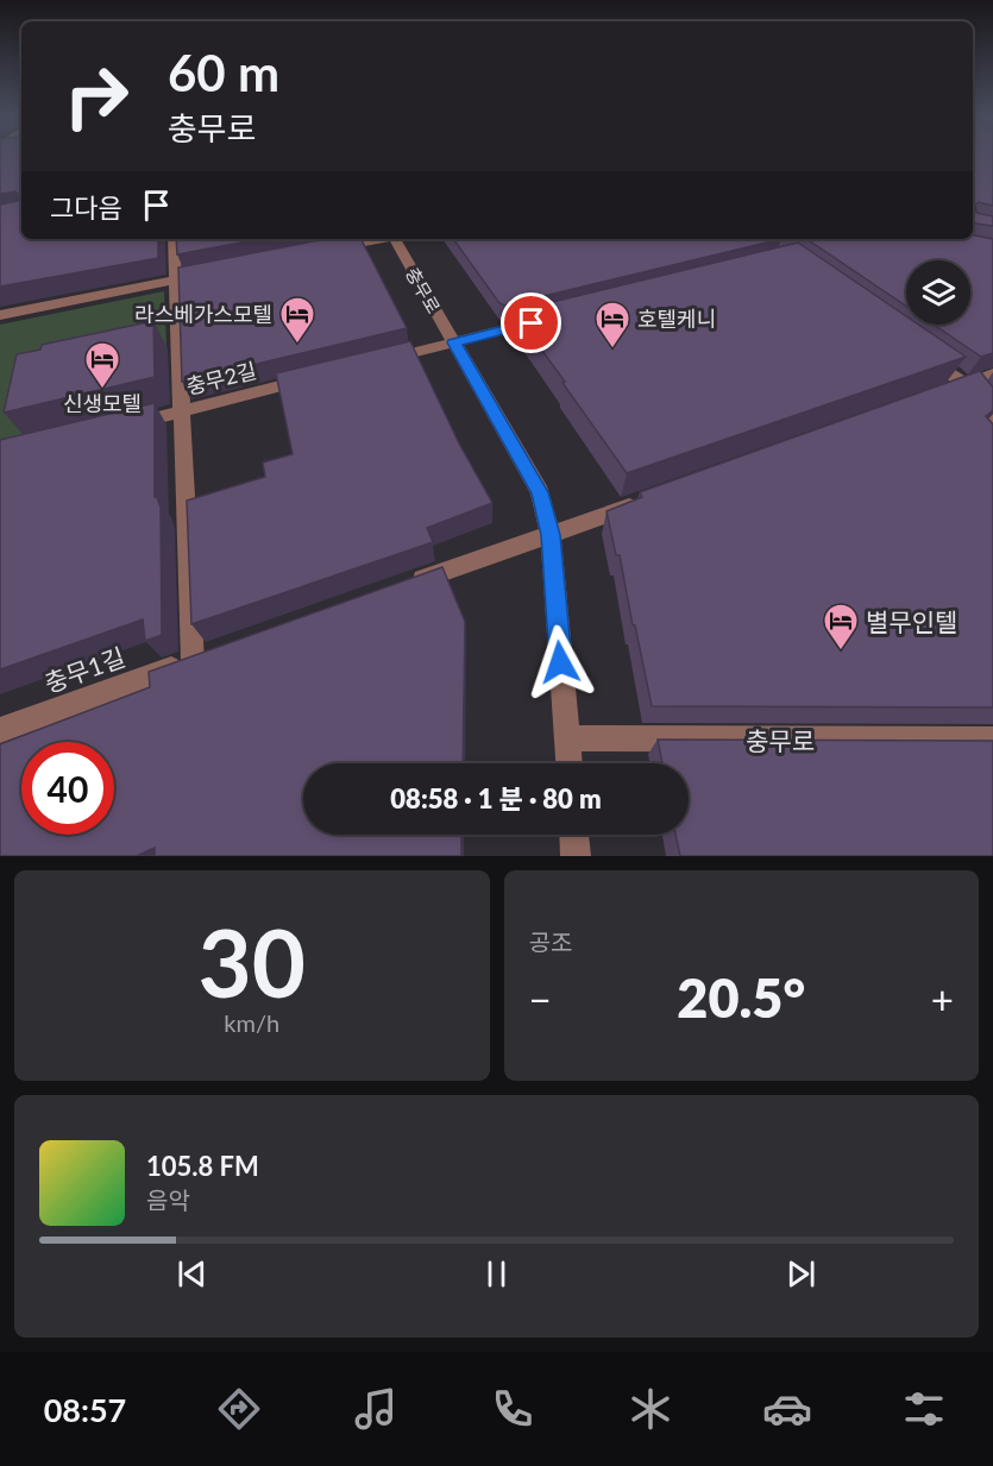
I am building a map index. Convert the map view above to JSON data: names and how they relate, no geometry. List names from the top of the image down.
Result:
{
  "streets": {
    "street": ["충무로", "충무2길", "충무1길"]
  },
  "places": {
    "hotel": [
      "라스베가스모텔",
      "호텔케니",
      "신생모텔",
      "별무인텔"
    ]
  },
  "page": {
    "turn": ["60 m", "충무로"],
    "then": "그다음",
    "limit": "40",
    "trip": "08:58 · 1 분 · 80 m",
    "tile": [
      ["30", "km/h"],
      "공조"
    ],
    "heat": ["−", "20.5°", "+"],
    "song": ["105.8 FM", "음악"],
    "tabs": "08:57"
  }
}
